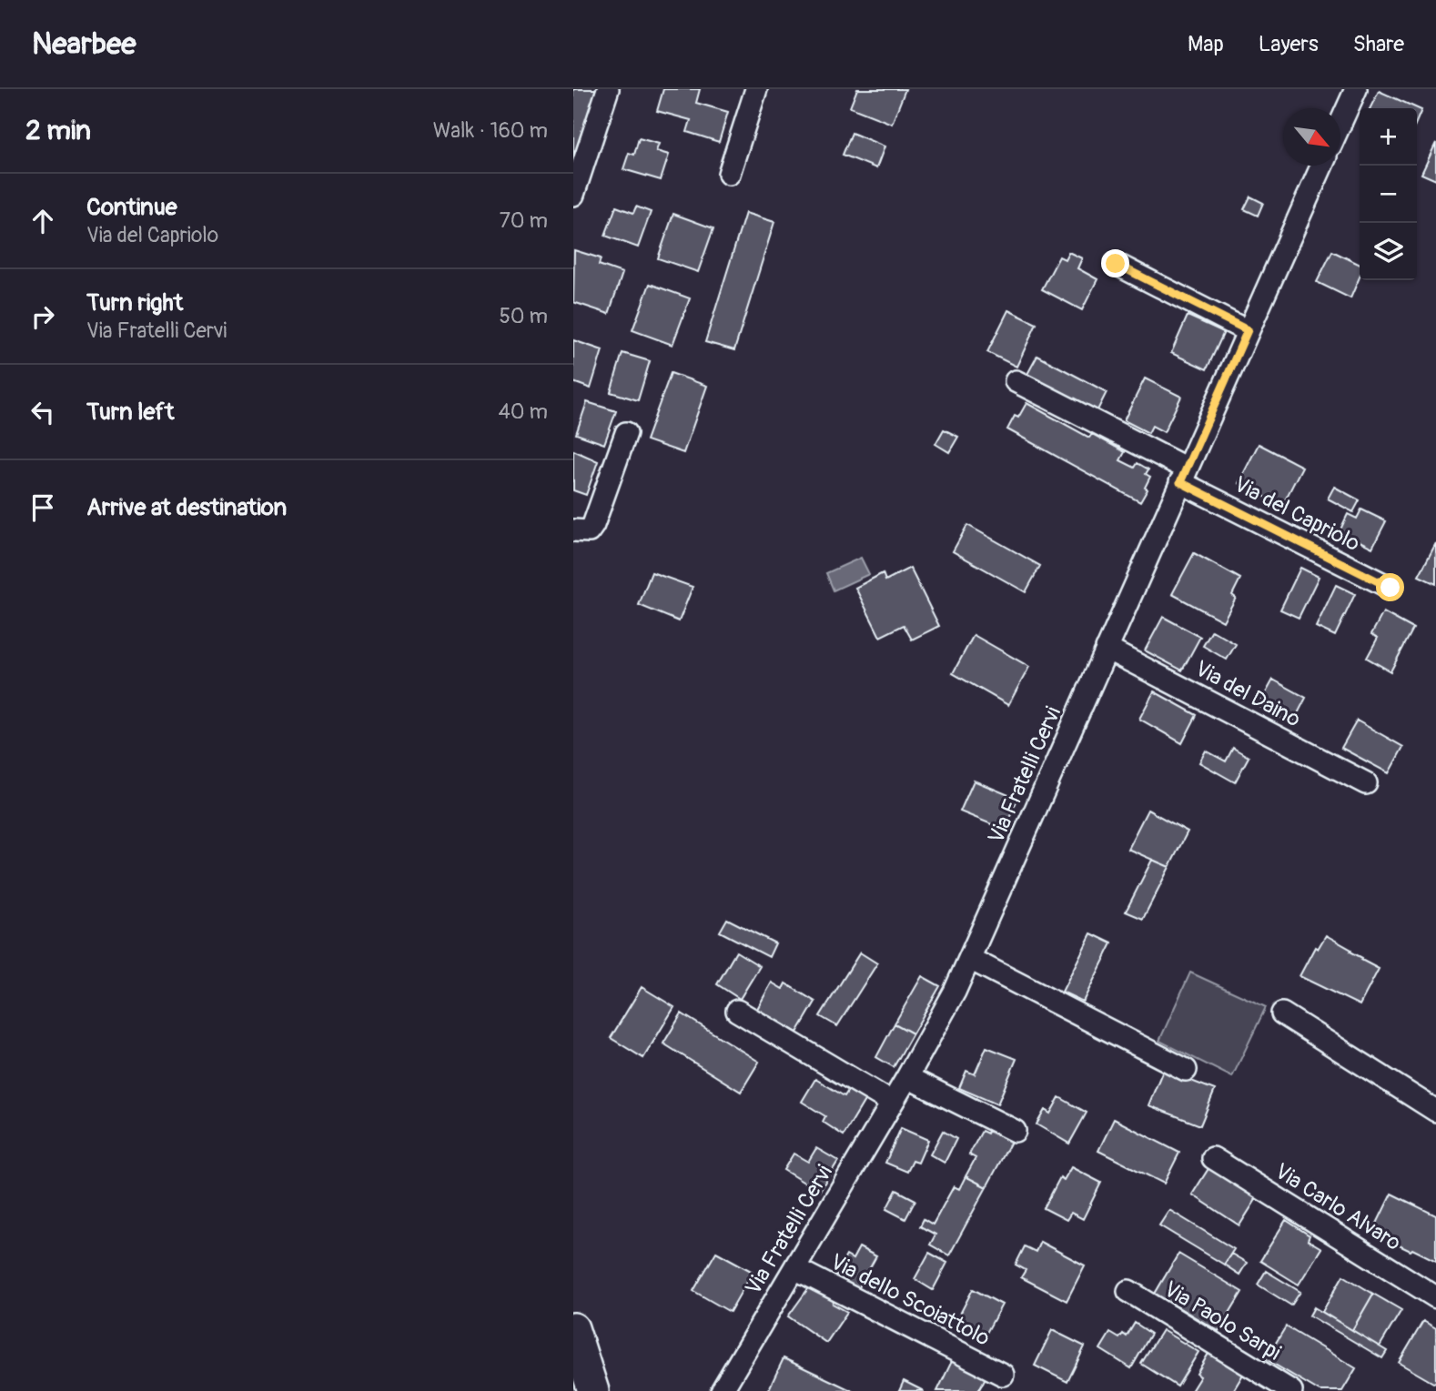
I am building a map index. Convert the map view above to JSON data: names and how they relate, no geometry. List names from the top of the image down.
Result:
{
  "streets": {
    "street": [
      "Via del Capriolo",
      "Via del Daino",
      "Via Fratelli Cervi",
      "Via Carlo Alvaro",
      "Via dello Scoiattolo",
      "Via Paolo Sarpi"
    ]
  },
  "crossings": [
    ["Via del Capriolo", "Via Fratelli Cervi"],
    ["Via del Daino", "Via Fratelli Cervi"],
    ["Via Fratelli Cervi", "Via dello Scoiattolo"]
  ],
  "north": "bottom right",
  "page": {
    "header": "Nearbee",
    "nav": ["Map", "Layers", "Share"],
    "heading": ["2 min", "Walk · 160 m"],
    "map_buttons": ["+", "−"],
    "list": [
      ["Continue", "Via del Capriolo", "70 m"],
      ["Turn right", "Via Fratelli Cervi", "50 m"],
      ["Turn left", "40 m"],
      "Arrive at destination"
    ]
  }
}
